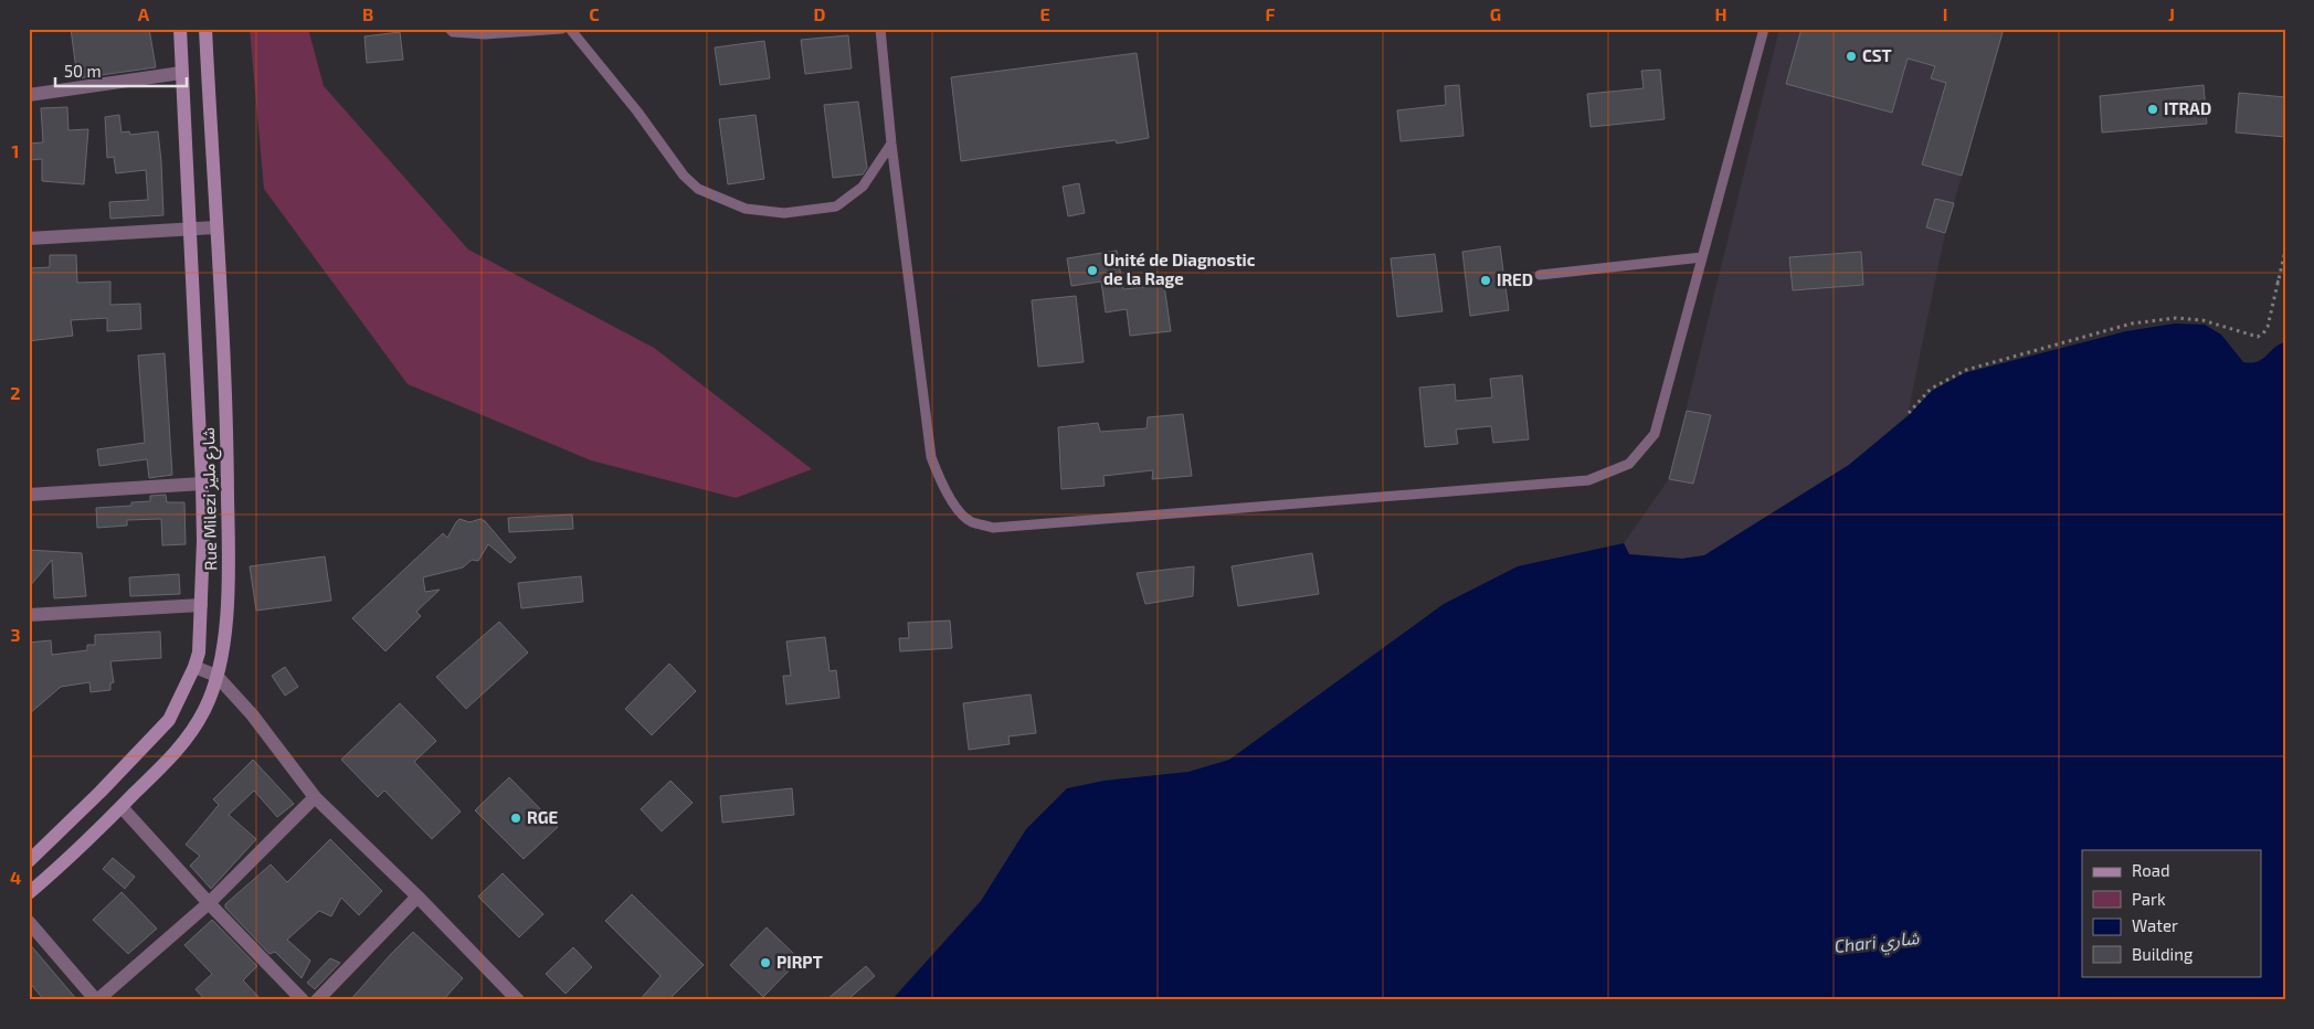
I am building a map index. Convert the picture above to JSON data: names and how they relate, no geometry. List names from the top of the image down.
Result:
{
  "streets": {
    "street": ["Rue Milezi شارع مليز"]
  },
  "water": ["Chari شاري"],
  "places": [
    "CST",
    "ITRAD",
    "Unité de Diagnostic de la Rage",
    "IRED",
    "RGE",
    "PIRPT"
  ],
  "legend": [
    "Road",
    "Park",
    "Water",
    "Building"
  ],
  "scale_bar": "50 m",
  "grid": {
    "columns": [
      "A",
      "B",
      "C",
      "D",
      "E",
      "F",
      "G",
      "H",
      "I",
      "J"
    ],
    "rows": [
      "1",
      "2",
      "3",
      "4"
    ]
  }
}
